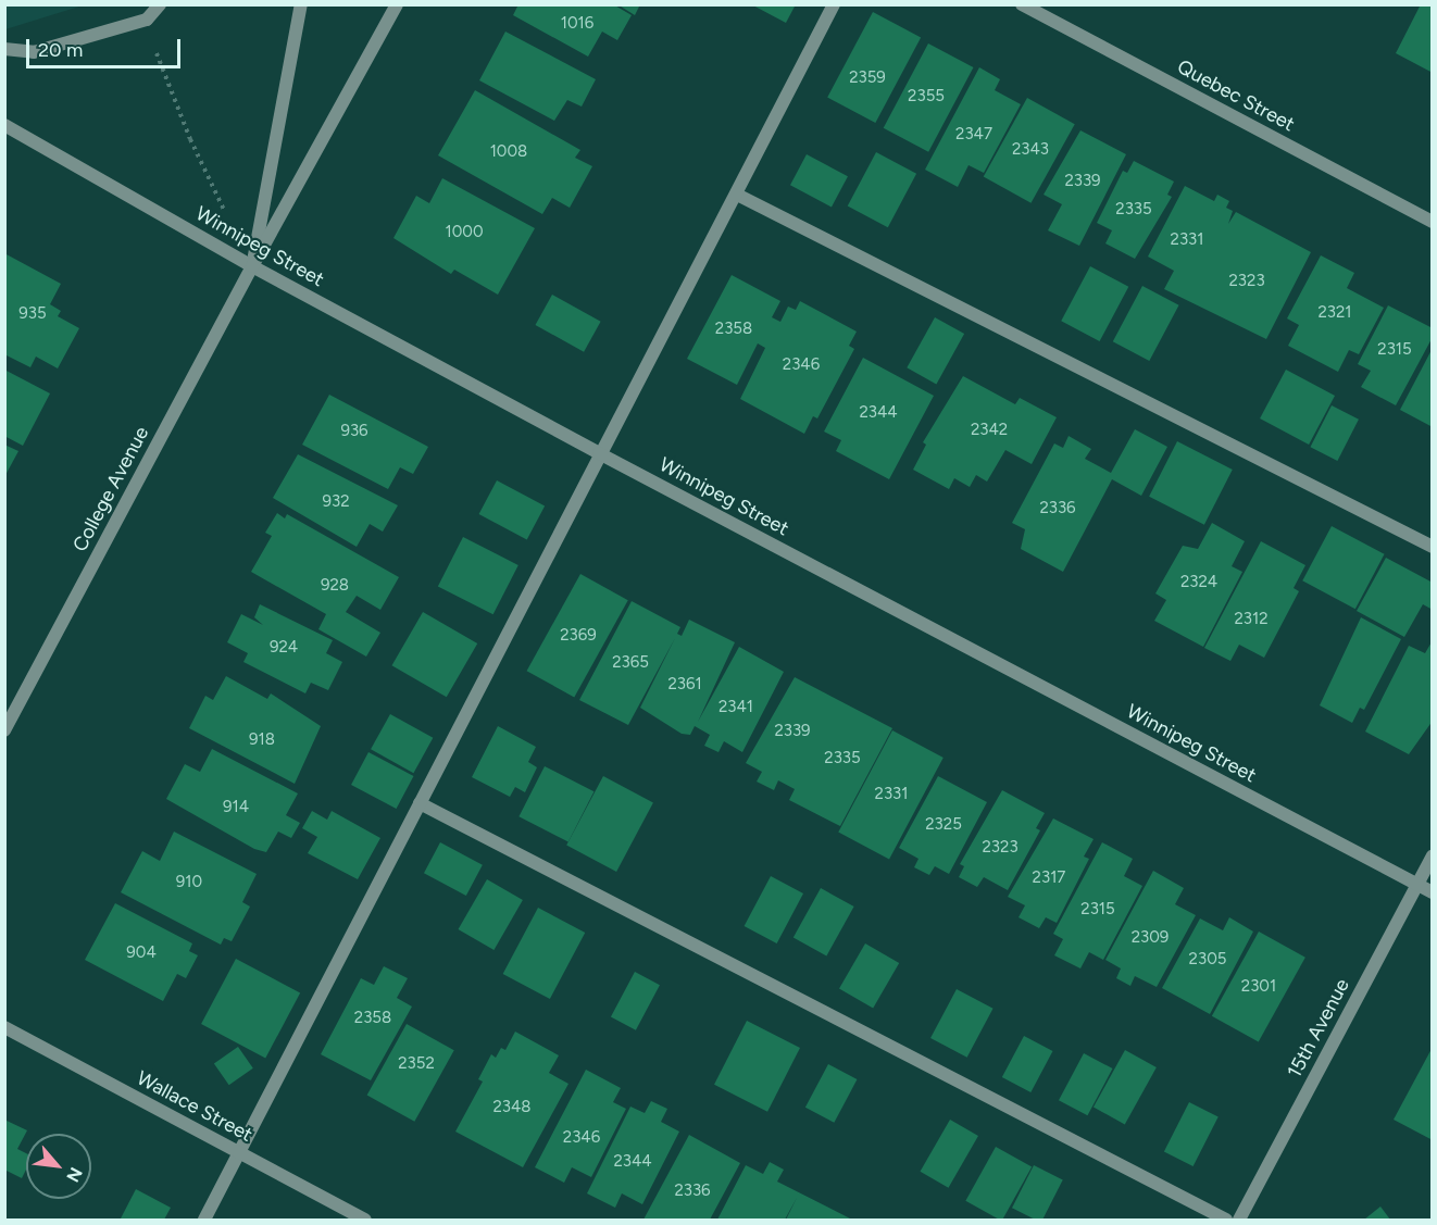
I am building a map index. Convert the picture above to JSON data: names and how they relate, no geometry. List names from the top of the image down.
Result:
{
  "streets": {
    "street": [
      "Quebec Street",
      "Winnipeg Street",
      "College Avenue",
      "15th Avenue",
      "Wallace Street"
    ]
  },
  "crossings": [
    ["Winnipeg Street", "College Avenue"],
    ["Winnipeg Street", "15th Avenue"]
  ],
  "house_numbers": [
    "1016",
    "2359",
    "2355",
    "2347",
    "2343",
    "1008",
    "2339",
    "2335",
    "1000",
    "2331",
    "2323",
    "2321",
    "935",
    "2358",
    "2315",
    "2346",
    "2344",
    "2342",
    "936",
    "932",
    "2336",
    "2324",
    "928",
    "2312",
    "2369",
    "924",
    "2365",
    "2361",
    "2341",
    "2339",
    "918",
    "2335",
    "2331",
    "914",
    "2325",
    "2323",
    "2317",
    "910",
    "2315",
    "2309",
    "904",
    "2305",
    "2301",
    "2358",
    "2352",
    "2348",
    "2346",
    "2344",
    "2336"
  ],
  "scale_bar": "20 m",
  "north": "bottom right"
}
